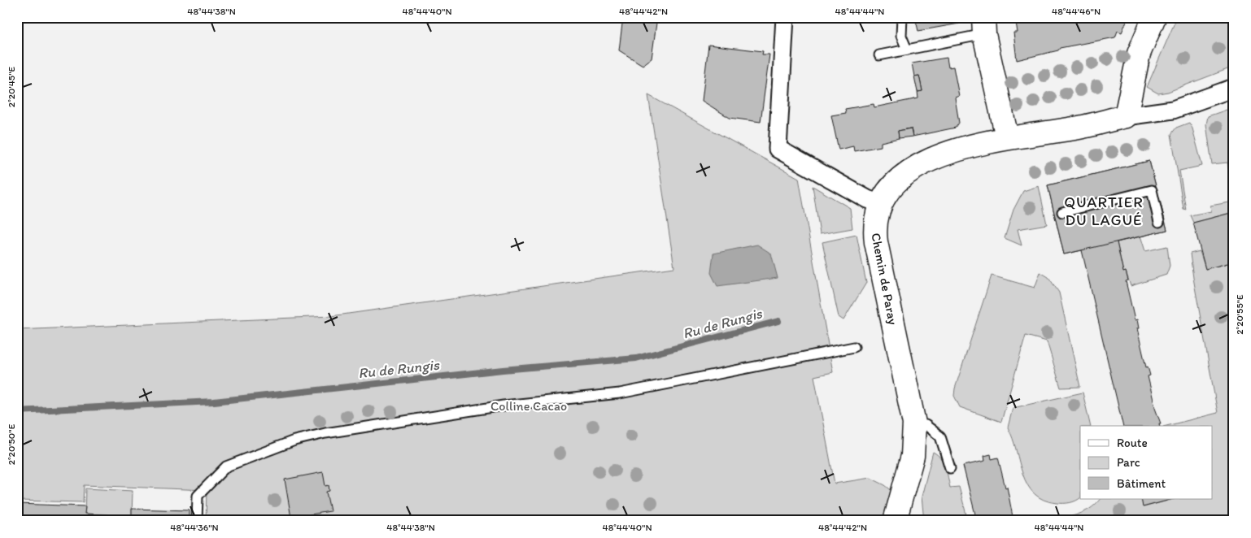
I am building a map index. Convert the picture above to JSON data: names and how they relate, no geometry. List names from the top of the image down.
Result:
{
  "streets": {
    "street": ["Chemin de Paray"]
  },
  "districts": ["QUARTIER DU LAGUÉ"],
  "water": ["Ru de Rungis"],
  "parks": ["Colline Cacao"],
  "legend": ["Route", "Parc", "Bâtiment"],
  "coordinates": [
    "48°44'38\"N",
    "48°44'40\"N",
    "48°44'42\"N",
    "48°44'44\"N",
    "48°44'46\"N",
    "2°20'45\"E",
    "2°20'55\"E",
    "2°20'50\"E",
    "48°44'36\"N"
  ]
}
